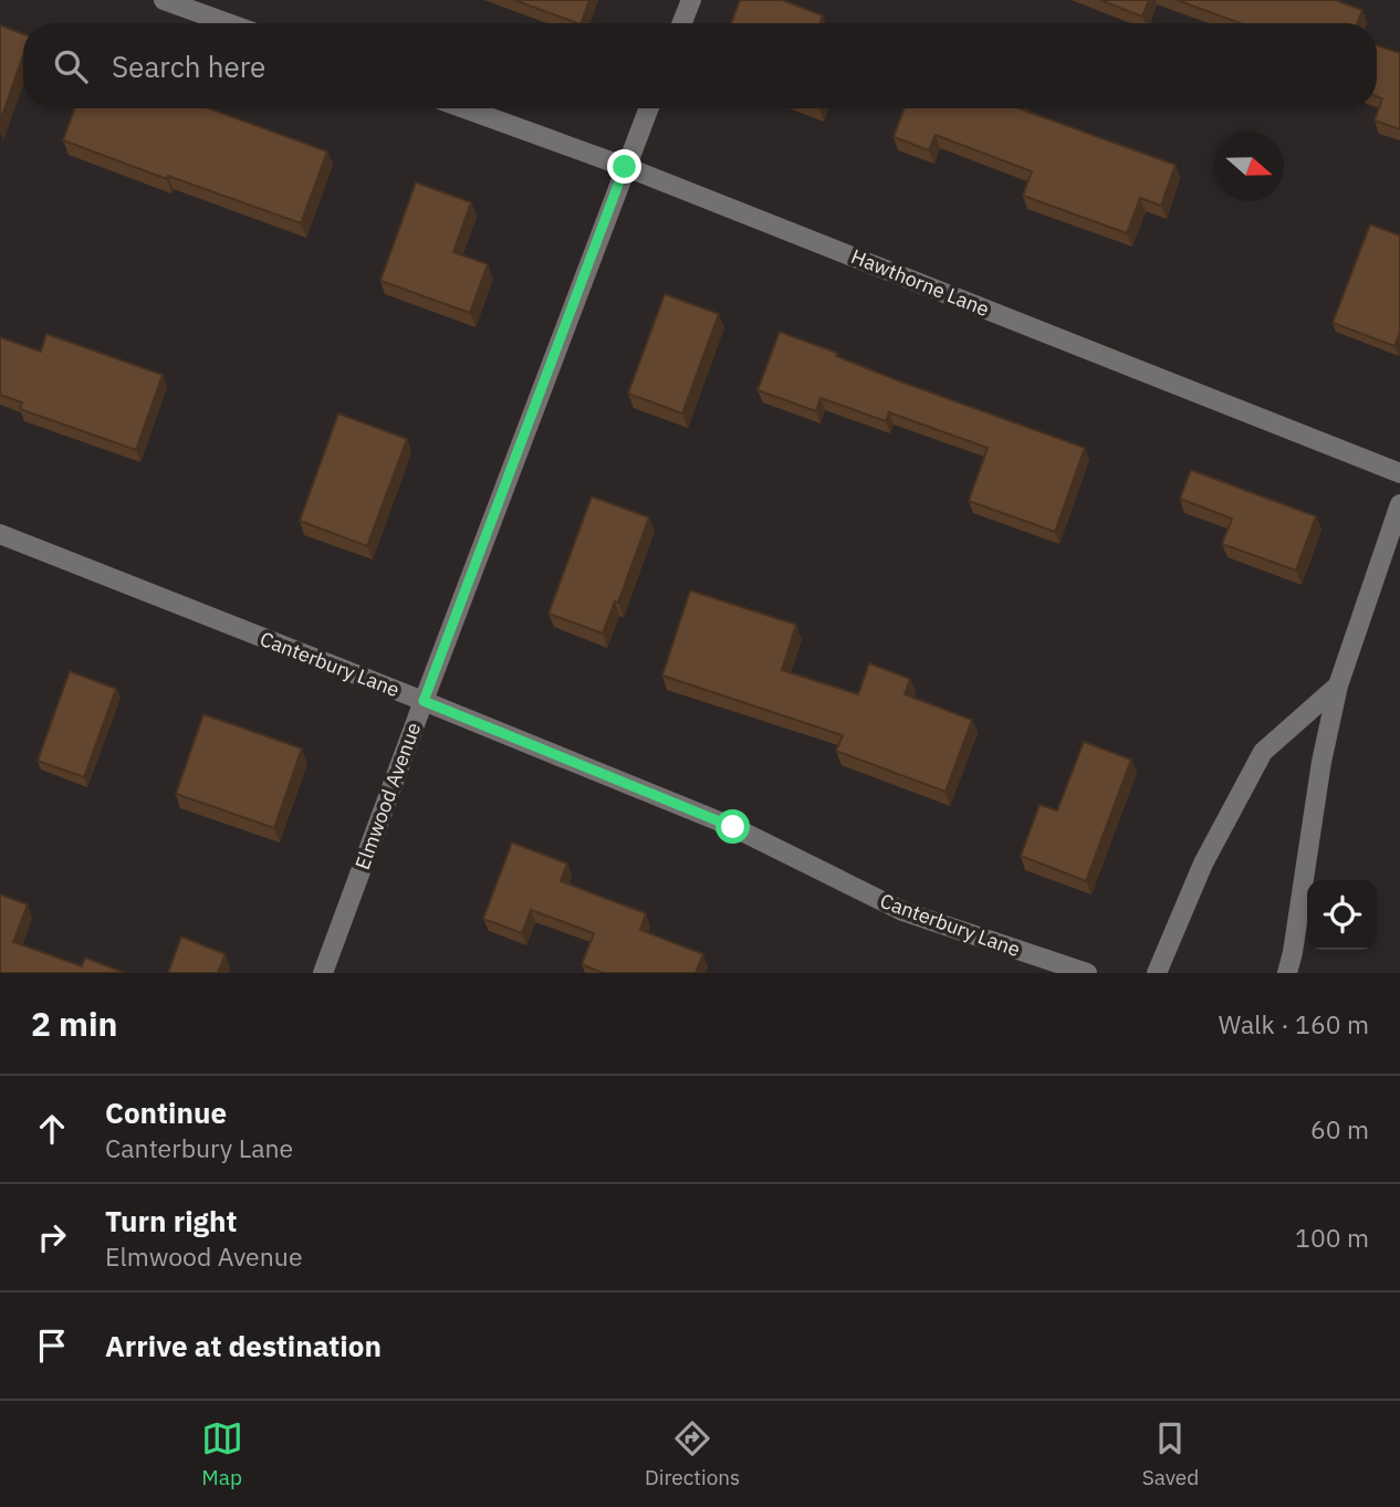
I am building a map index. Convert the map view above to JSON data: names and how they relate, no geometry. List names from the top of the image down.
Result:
{
  "streets": {
    "street": ["Hawthorne Lane", "Canterbury Lane", "Elmwood Avenue"]
  },
  "crossings": [
    ["Hawthorne Lane", "Elmwood Avenue"],
    ["Canterbury Lane", "Elmwood Avenue"]
  ],
  "north": "right",
  "page": {
    "search": "Search here",
    "heading": ["2 min", "Walk · 160 m"],
    "list": [
      ["Continue", "Canterbury Lane", "60 m"],
      ["Turn right", "Elmwood Avenue", "100 m"],
      "Arrive at destination"
    ],
    "nav": ["Map", "Directions", "Saved"]
  }
}
